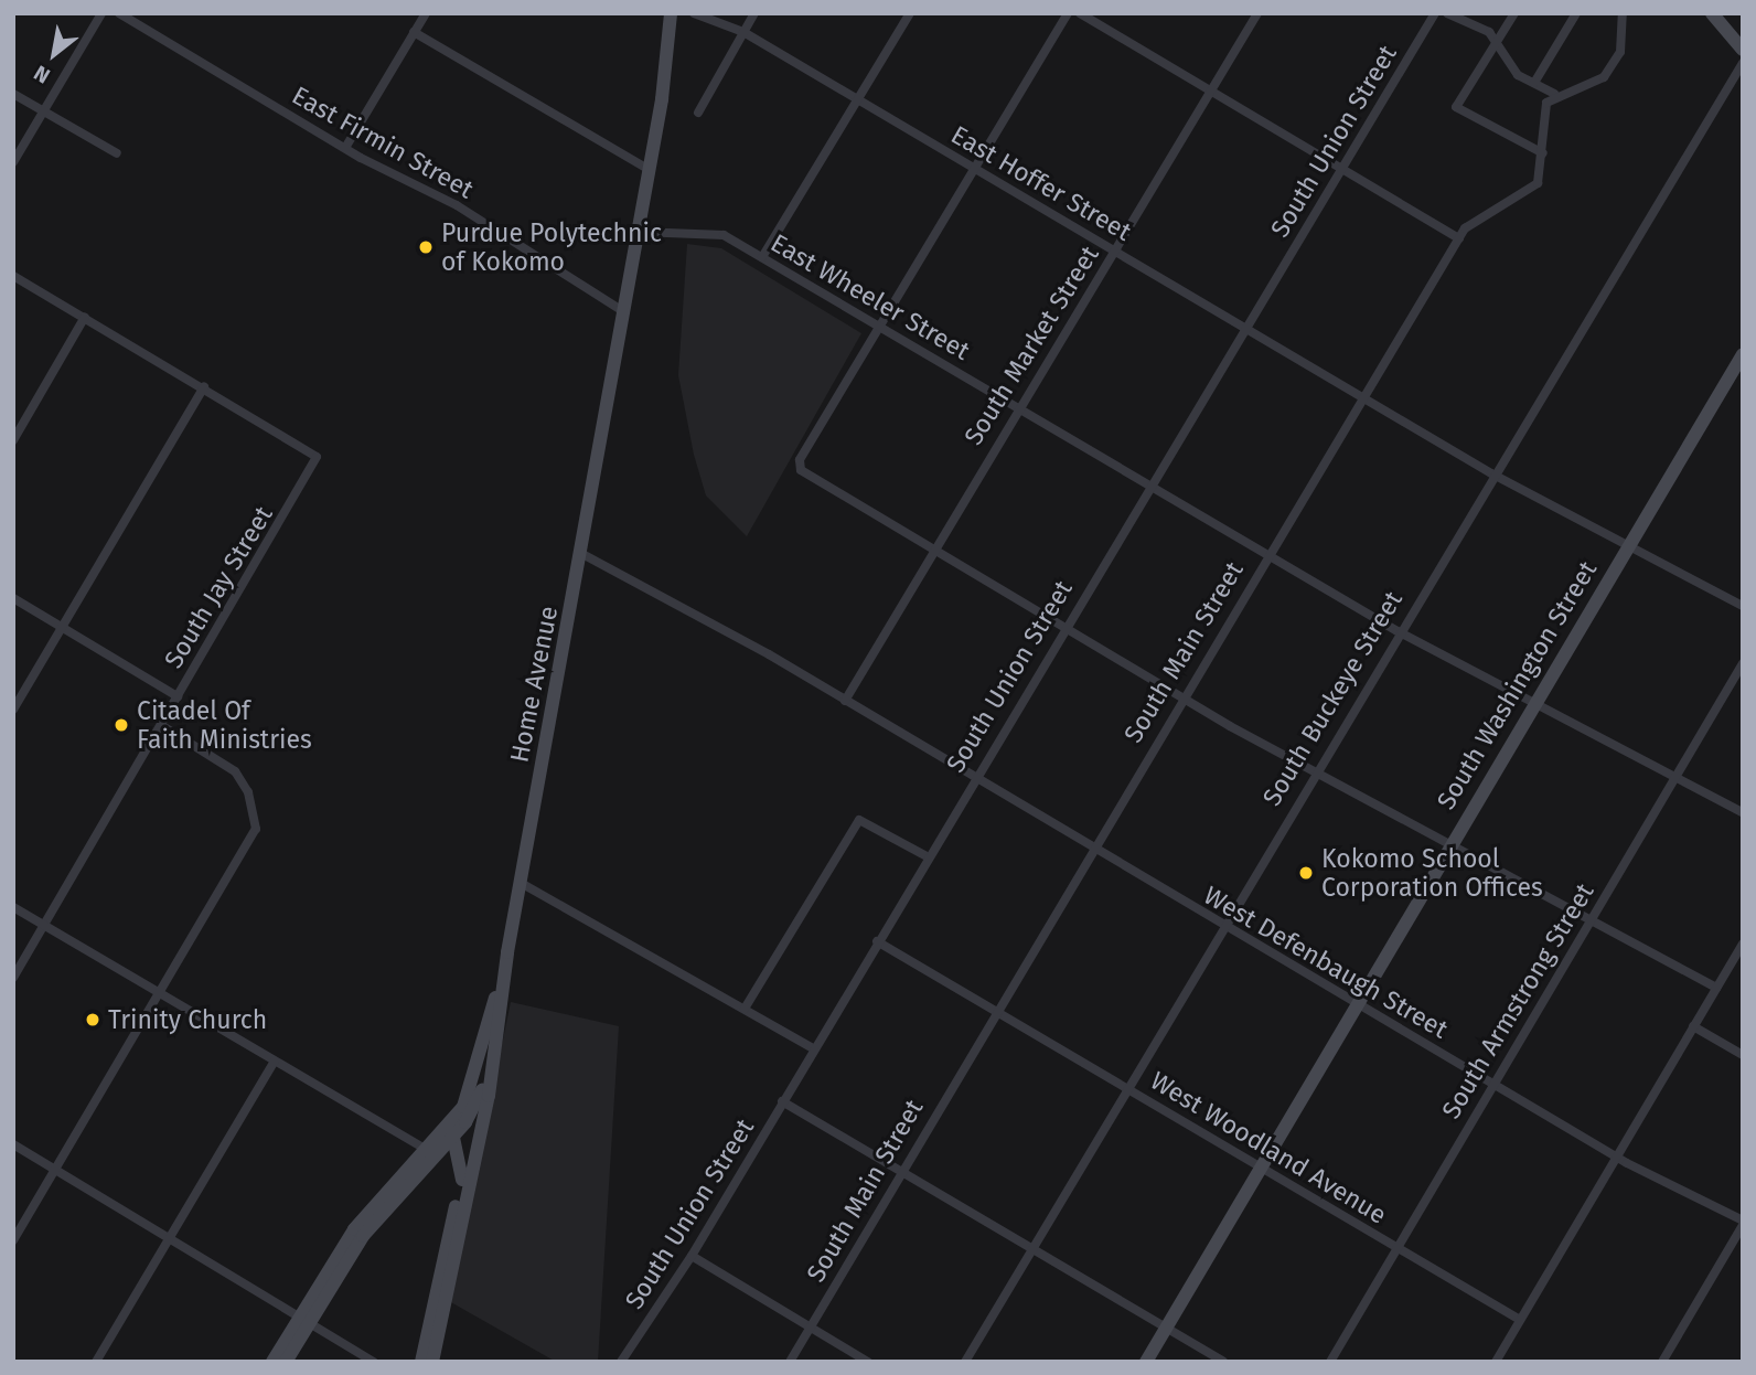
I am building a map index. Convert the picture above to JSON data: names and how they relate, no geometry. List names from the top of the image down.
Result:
{
  "streets": {
    "main road": ["Home Avenue", "South Washington Street"],
    "street": [
      "South Union Street",
      "East Firmin Street",
      "East Hoffer Street",
      "East Wheeler Street",
      "South Market Street",
      "South Jay Street",
      "South Main Street",
      "South Buckeye Street",
      "West Defenbaugh Street",
      "South Armstrong Street",
      "West Woodland Avenue"
    ]
  },
  "crossings": [
    ["South Union Street", "East Hoffer Street"],
    ["South Union Street", "East Wheeler Street"],
    ["South Union Street", "West Defenbaugh Street"],
    ["South Union Street", "West Woodland Avenue"],
    ["East Firmin Street", "Home Avenue"],
    ["East Hoffer Street", "South Market Street"],
    ["East Hoffer Street", "South Main Street"],
    ["East Hoffer Street", "South Washington Street"],
    ["East Hoffer Street", "South Buckeye Street"],
    ["East Wheeler Street", "South Market Street"],
    ["East Wheeler Street", "South Main Street"],
    ["East Wheeler Street", "Home Avenue"],
    ["East Wheeler Street", "South Washington Street"],
    ["East Wheeler Street", "South Buckeye Street"],
    ["East Wheeler Street", "South Armstrong Street"],
    ["South Market Street", "West Defenbaugh Street"],
    ["South Main Street", "West Defenbaugh Street"],
    ["South Main Street", "West Woodland Avenue"],
    ["Home Avenue", "West Defenbaugh Street"],
    ["South Washington Street", "West Defenbaugh Street"],
    ["South Washington Street", "West Woodland Avenue"],
    ["South Buckeye Street", "West Defenbaugh Street"],
    ["South Buckeye Street", "West Woodland Avenue"],
    ["West Defenbaugh Street", "South Armstrong Street"],
    ["South Armstrong Street", "West Woodland Avenue"]
  ],
  "places": [
    "Purdue Polytechnic of Kokomo",
    "Citadel Of Faith Ministries",
    "Kokomo School Corporation Offices",
    "Trinity Church"
  ],
  "north": "bottom left"
}
